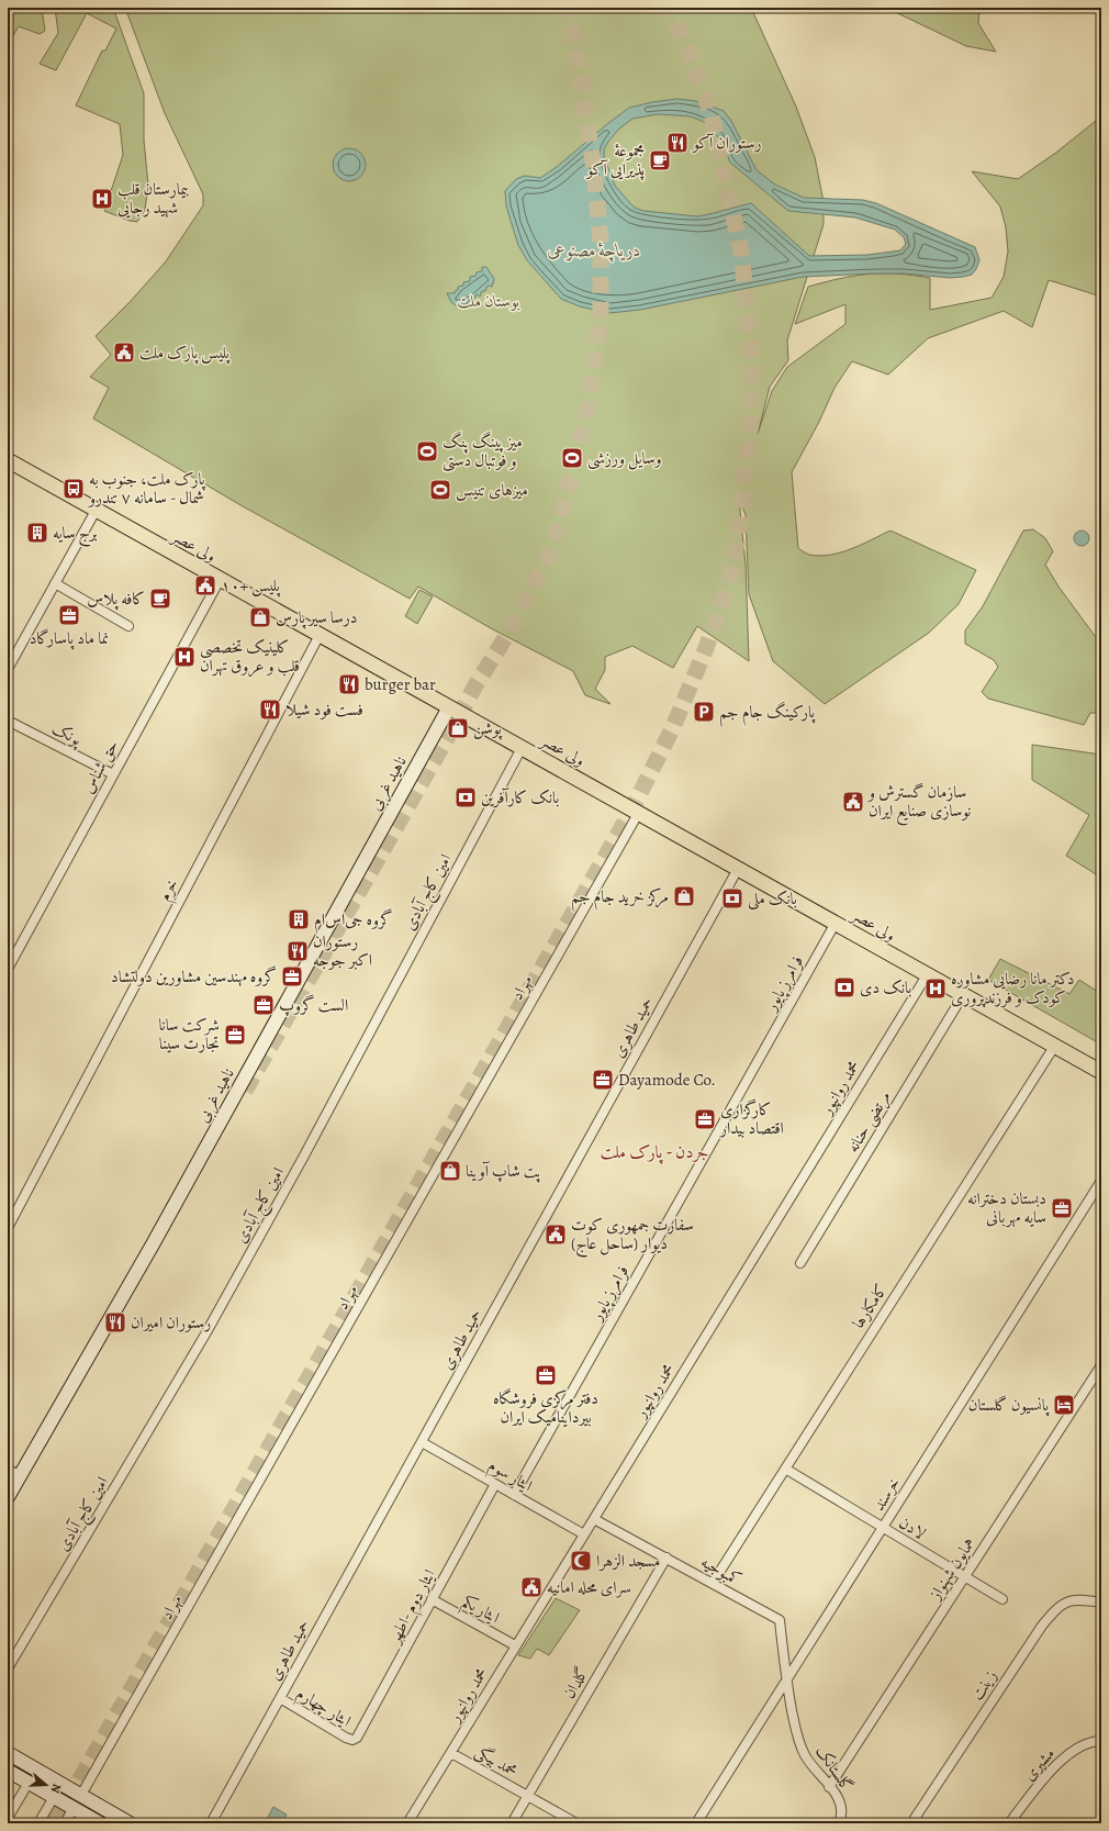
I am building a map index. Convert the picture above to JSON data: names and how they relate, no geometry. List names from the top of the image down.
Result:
{
  "streets": {
    "main road": ["ولی عصر", "ناهید غربی"],
    "street": [
      "پونک",
      "حق شناس",
      "خرم",
      "امین کاج آبادی",
      "فرامرز پایور",
      "مهراد",
      "حمید طاهری",
      "محمد روانپور",
      "مرتضی حنانه",
      "کامکارها",
      "ایثار سوم",
      "خرسند",
      "لادن",
      "همایون شهنواز",
      "کمبوجیه",
      "ایثار دوم -اطهر",
      "ایثار یکم",
      "گلدان",
      "زینت",
      "ایثار چهارم",
      "محمد بيگی",
      "مشیری",
      "گلستانک"
    ]
  },
  "crossings": [
    ["ولی عصر", "حق شناس"],
    ["ولی عصر", "ناهید غربی"],
    ["ولی عصر", "خرم"],
    ["ولی عصر", "امین کاج آبادی"],
    ["ولی عصر", "فرامرز پایور"],
    ["ولی عصر", "مهراد"],
    ["ولی عصر", "حمید طاهری"],
    ["ولی عصر", "محمد روانپور"],
    ["ولی عصر", "مرتضی حنانه"],
    ["ولی عصر", "کامکارها"],
    ["پونک", "حق شناس"],
    ["فرامرز پایور", "ایثار سوم"],
    ["حمید طاهری", "ایثار سوم"],
    ["حمید طاهری", "ایثار چهارم"],
    ["محمد روانپور", "ایثار سوم"],
    ["محمد روانپور", "کمبوجیه"],
    ["محمد روانپور", "ایثار یکم"],
    ["محمد روانپور", "محمد بيگی"],
    ["کامکارها", "لادن"],
    ["کامکارها", "کمبوجیه"],
    ["ایثار سوم", "ایثار دوم -اطهر"],
    ["خرسند", "لادن"],
    ["خرسند", "کمبوجیه"],
    ["خرسند", "گلستانک"],
    ["لادن", "همایون شهنواز"],
    ["همایون شهنواز", "گلستانک"],
    ["کمبوجیه", "گلدان"],
    ["کمبوجیه", "گلستانک"],
    ["ایثار دوم -اطهر", "ایثار یکم"],
    ["ایثار دوم -اطهر", "ایثار چهارم"],
    ["گلدان", "محمد بيگی"]
  ],
  "districts": ["جردن - پارک ملت"],
  "water": ["دریاچهٔ مصنوعی"],
  "parks": ["بوستان ملت"],
  "places": {
    "restaurant": [
      "رستوران آکو",
      "burger bar",
      "فست فود شیلا",
      "رستوران اکبر جوجه",
      "رستوران امیران"
    ],
    "cafe": ["مجموعهٔ پذیرایی آکو", "کافه پلاس"],
    "hospital": ["بیمارستان قلب شهید رجایی", "کلینیک تخصصی قلب و عروق تهران", "دکتر مانا رضایی مشاوره کودک و فرزندپروری"],
    "public building": [
      "پلیس پارک ملت",
      "پلیس +۱۰",
      "سازمان گسترش و نوسازی صنایع ایران",
      "سفارت جمهوری کوت دیوار (ساحل عاج)",
      "سرای محله امانیه"
    ],
    "sports": ["میز پینگ پنگ و فوتبال دستی", "وسایل ورزشی", "میزهای تنیس"],
    "bus stop": ["پارک ملت، جنوب به شمال - سامانه ۷ تندرو"],
    "building": ["برج سایه", "گروه جی‌اس‌ام"],
    "office": [
      "نما ماد پاسارگاد",
      "گروه مهندسین مشاورین دولتشاد",
      "الست گروپ",
      "شرکت سانا تجارت سینا",
      "Dayamode Co.",
      "کارگزاری اقتصاد بیدار",
      "دبستان دخترانه سایه مهربانی",
      "دفتر مرکزی فروشگاه بیرداینامیک ایران"
    ],
    "shop": [
      "درسا سیر پارس",
      "پوشن",
      "مرکز خرید جام جم",
      "پت شاپ آوینا"
    ],
    "parking": ["پارکینگ جام جم"],
    "bank": ["بانک کارآفرین", "بانک ملی", "بانک دی"],
    "hotel": ["پانسیون گلستان"],
    "mosque": ["مسجد الزهرا"]
  },
  "north": "right"
}
